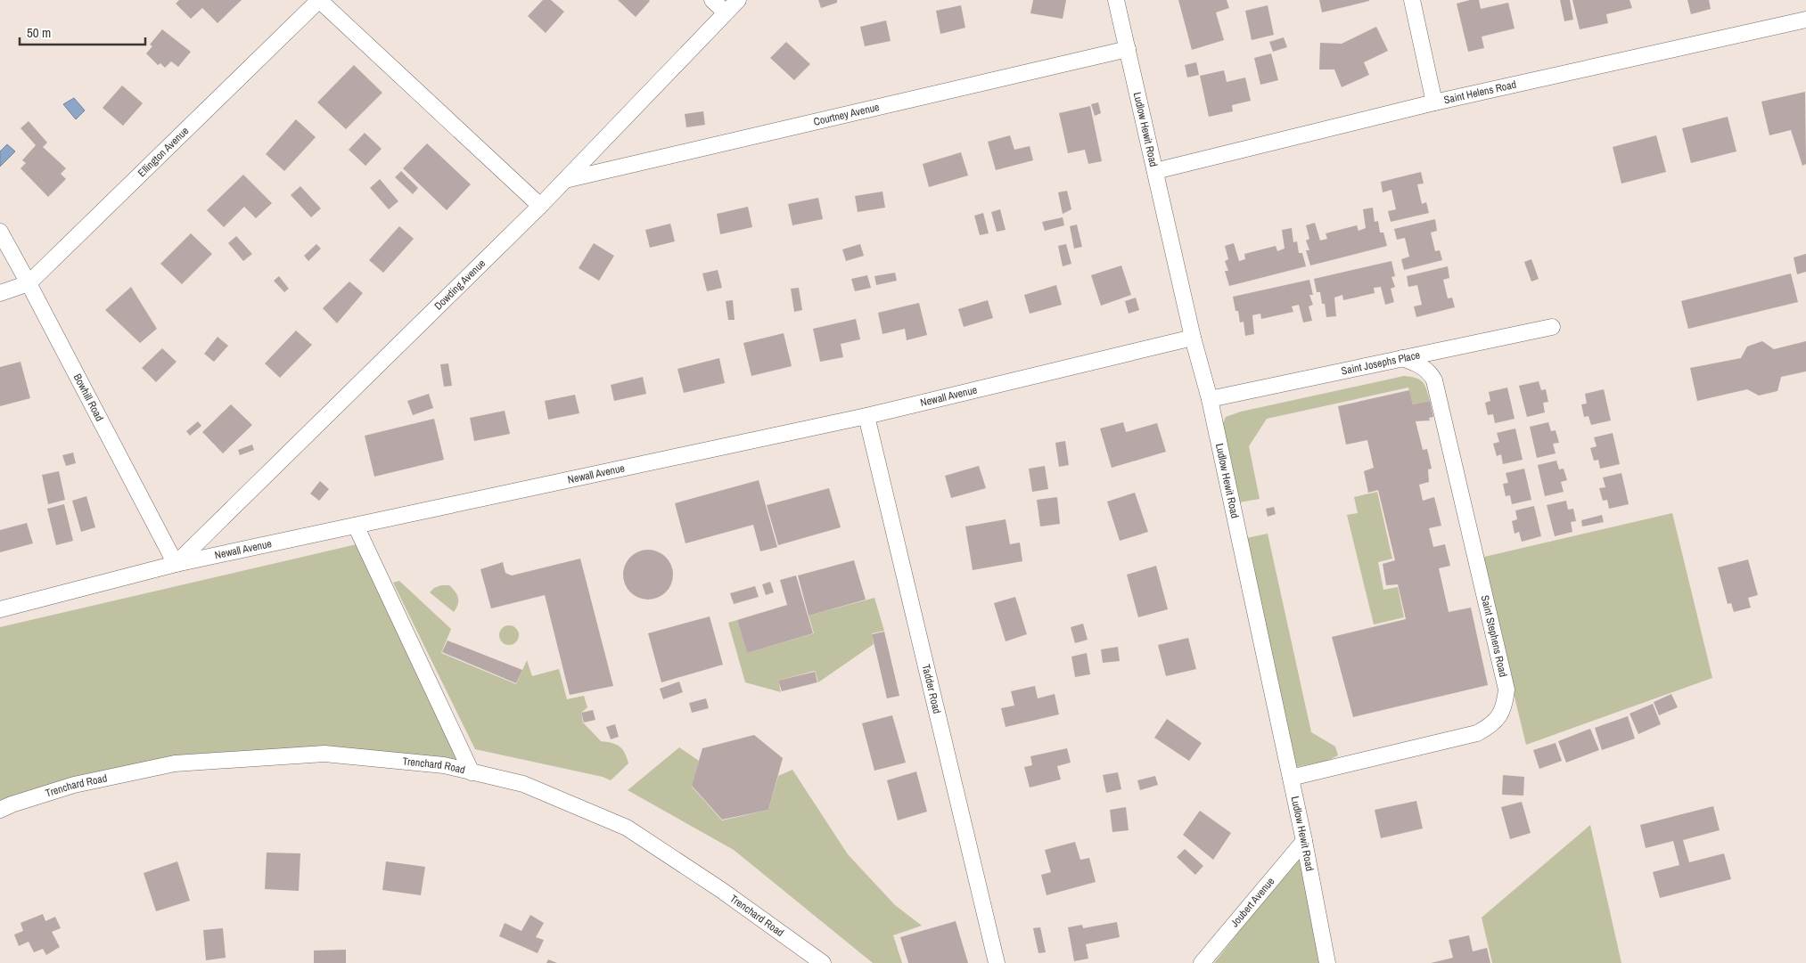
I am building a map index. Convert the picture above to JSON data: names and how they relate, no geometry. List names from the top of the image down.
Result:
{
  "streets": {
    "street": [
      "Saint Helens Road",
      "Courtney Avenue",
      "Ludlow Hewit Road",
      "Ellington Avenue",
      "Dowding Avenue",
      "Saint Josephs Place",
      "Newall Avenue",
      "Bowhill Road",
      "Saint Stephens Road",
      "Tadder Road",
      "Trenchard Road",
      "Joubert Avenue"
    ]
  },
  "crossings": [
    ["Saint Helens Road", "Ludlow Hewit Road"],
    ["Courtney Avenue", "Ludlow Hewit Road"],
    ["Courtney Avenue", "Dowding Avenue"],
    ["Ludlow Hewit Road", "Saint Josephs Place"],
    ["Ludlow Hewit Road", "Newall Avenue"],
    ["Ludlow Hewit Road", "Saint Stephens Road"],
    ["Ludlow Hewit Road", "Joubert Avenue"],
    ["Ellington Avenue", "Bowhill Road"],
    ["Dowding Avenue", "Newall Avenue"],
    ["Dowding Avenue", "Bowhill Road"],
    ["Saint Josephs Place", "Saint Stephens Road"],
    ["Newall Avenue", "Bowhill Road"],
    ["Newall Avenue", "Tadder Road"]
  ],
  "scale_bar": "50 m"
}
